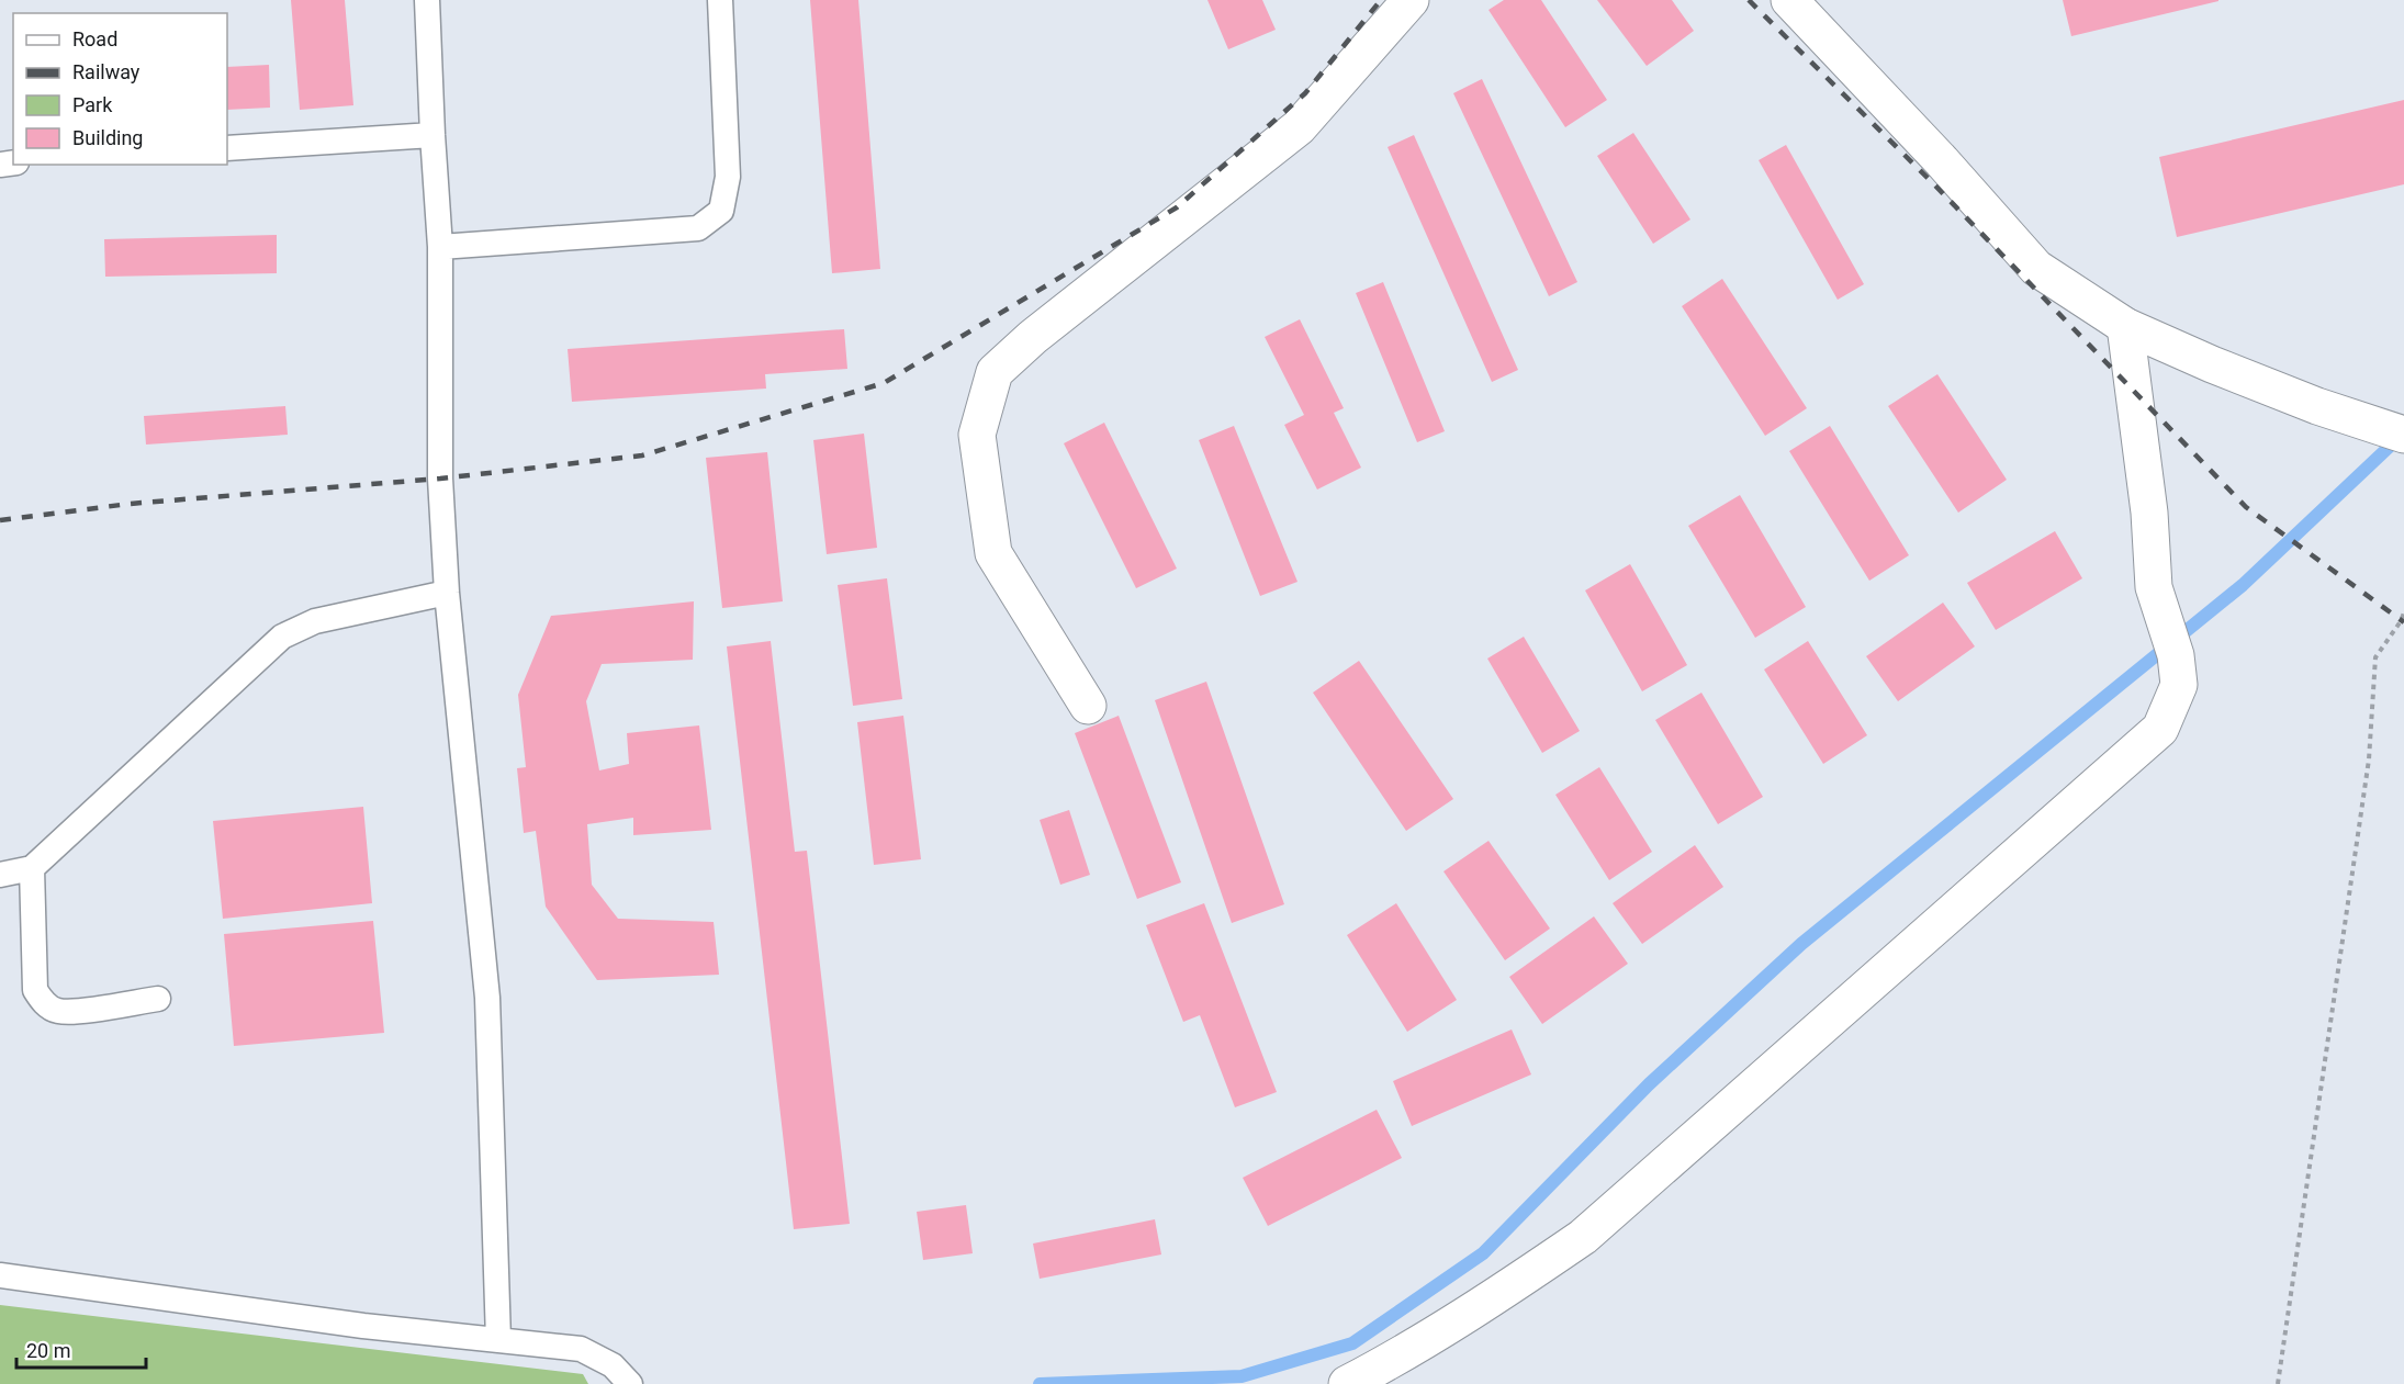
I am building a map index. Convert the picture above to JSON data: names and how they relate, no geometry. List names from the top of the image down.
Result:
{
  "legend": [
    "Road",
    "Railway",
    "Park",
    "Building"
  ],
  "scale_bar": "20 m"
}
